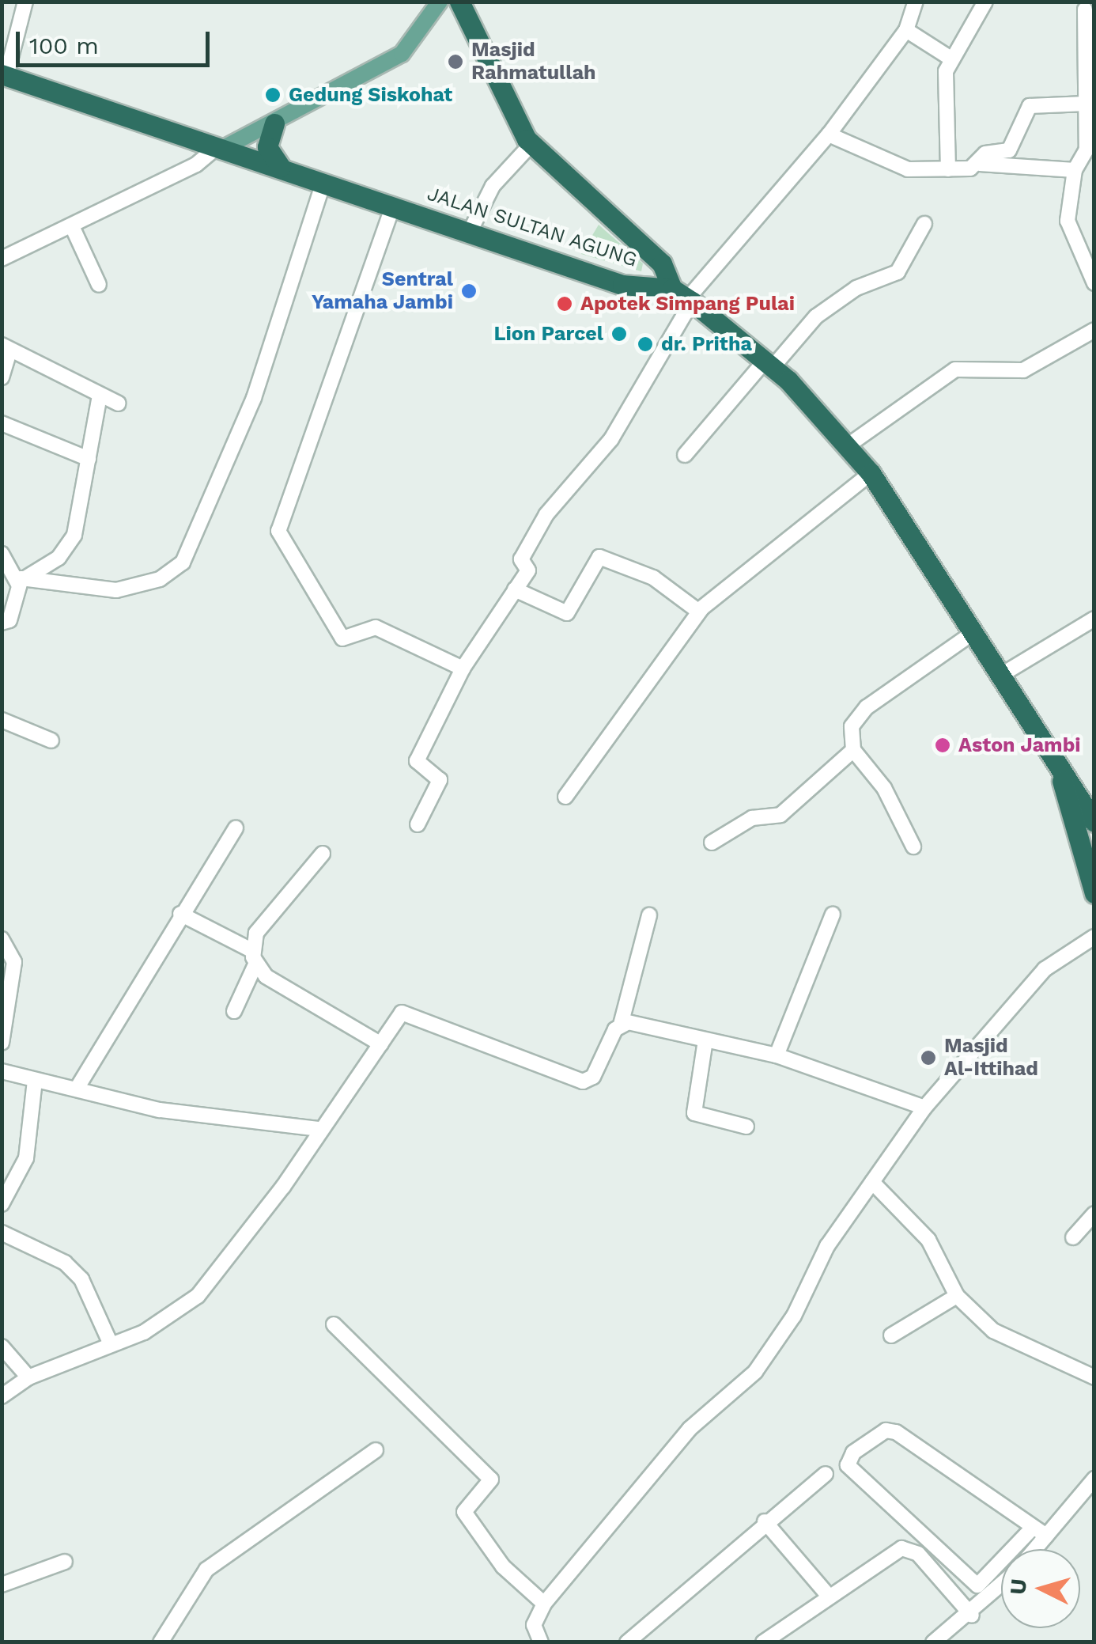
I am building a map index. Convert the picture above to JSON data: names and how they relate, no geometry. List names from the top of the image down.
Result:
{
  "streets": {
    "highway": ["JALAN SULTAN AGUNG"]
  },
  "places": [
    "Masjid Rahmatullah",
    "Gedung Siskohat",
    "Sentral Yamaha Jambi",
    "Apotek Simpang Pulai",
    "Lion Parcel",
    "dr. Pritha",
    "Aston Jambi",
    "Masjid Al-Ittihad"
  ],
  "scale_bar": "100 m",
  "north": "left"
}
